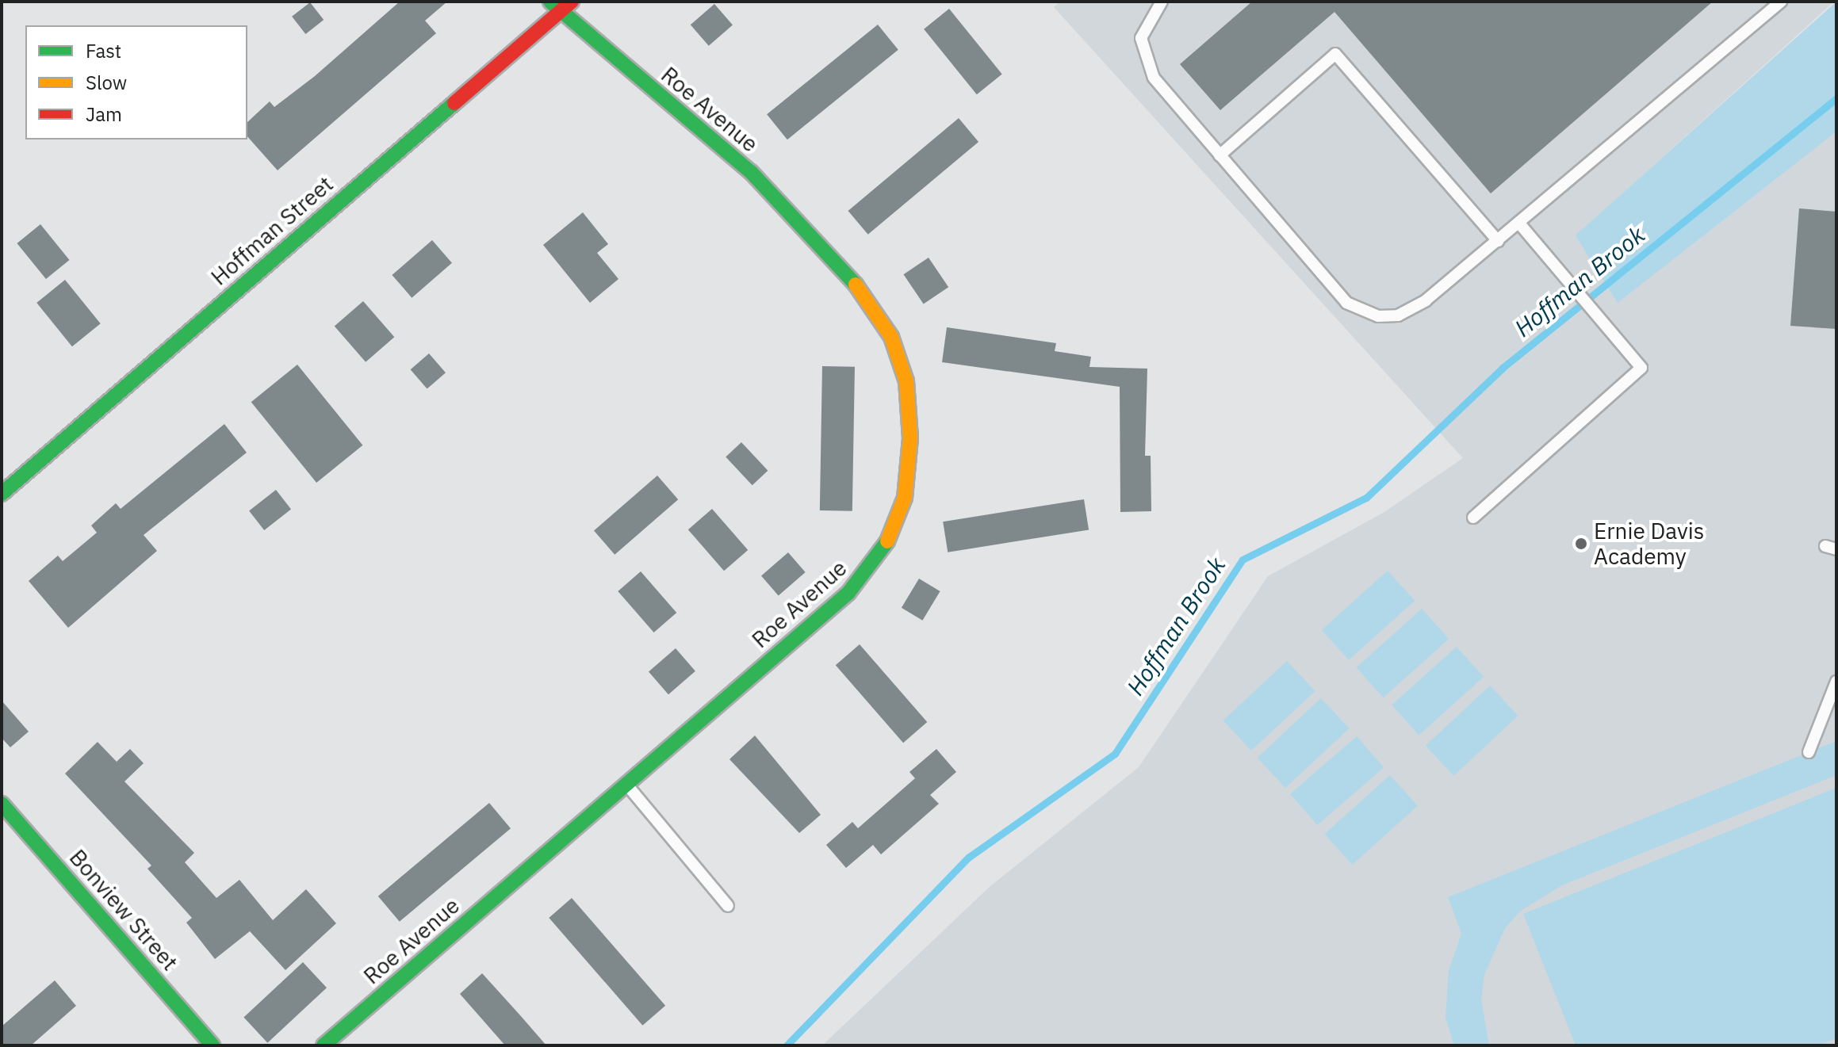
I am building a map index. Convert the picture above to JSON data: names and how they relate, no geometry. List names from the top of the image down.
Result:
{
  "streets": {
    "street": ["Roe Avenue", "Hoffman Street", "Bonview Street"]
  },
  "crossings": [
    ["Roe Avenue", "Hoffman Street"]
  ],
  "water": ["Hoffman Brook"],
  "places": ["Ernie Davis Academy"],
  "legend": ["Fast", "Slow", "Jam"]
}
